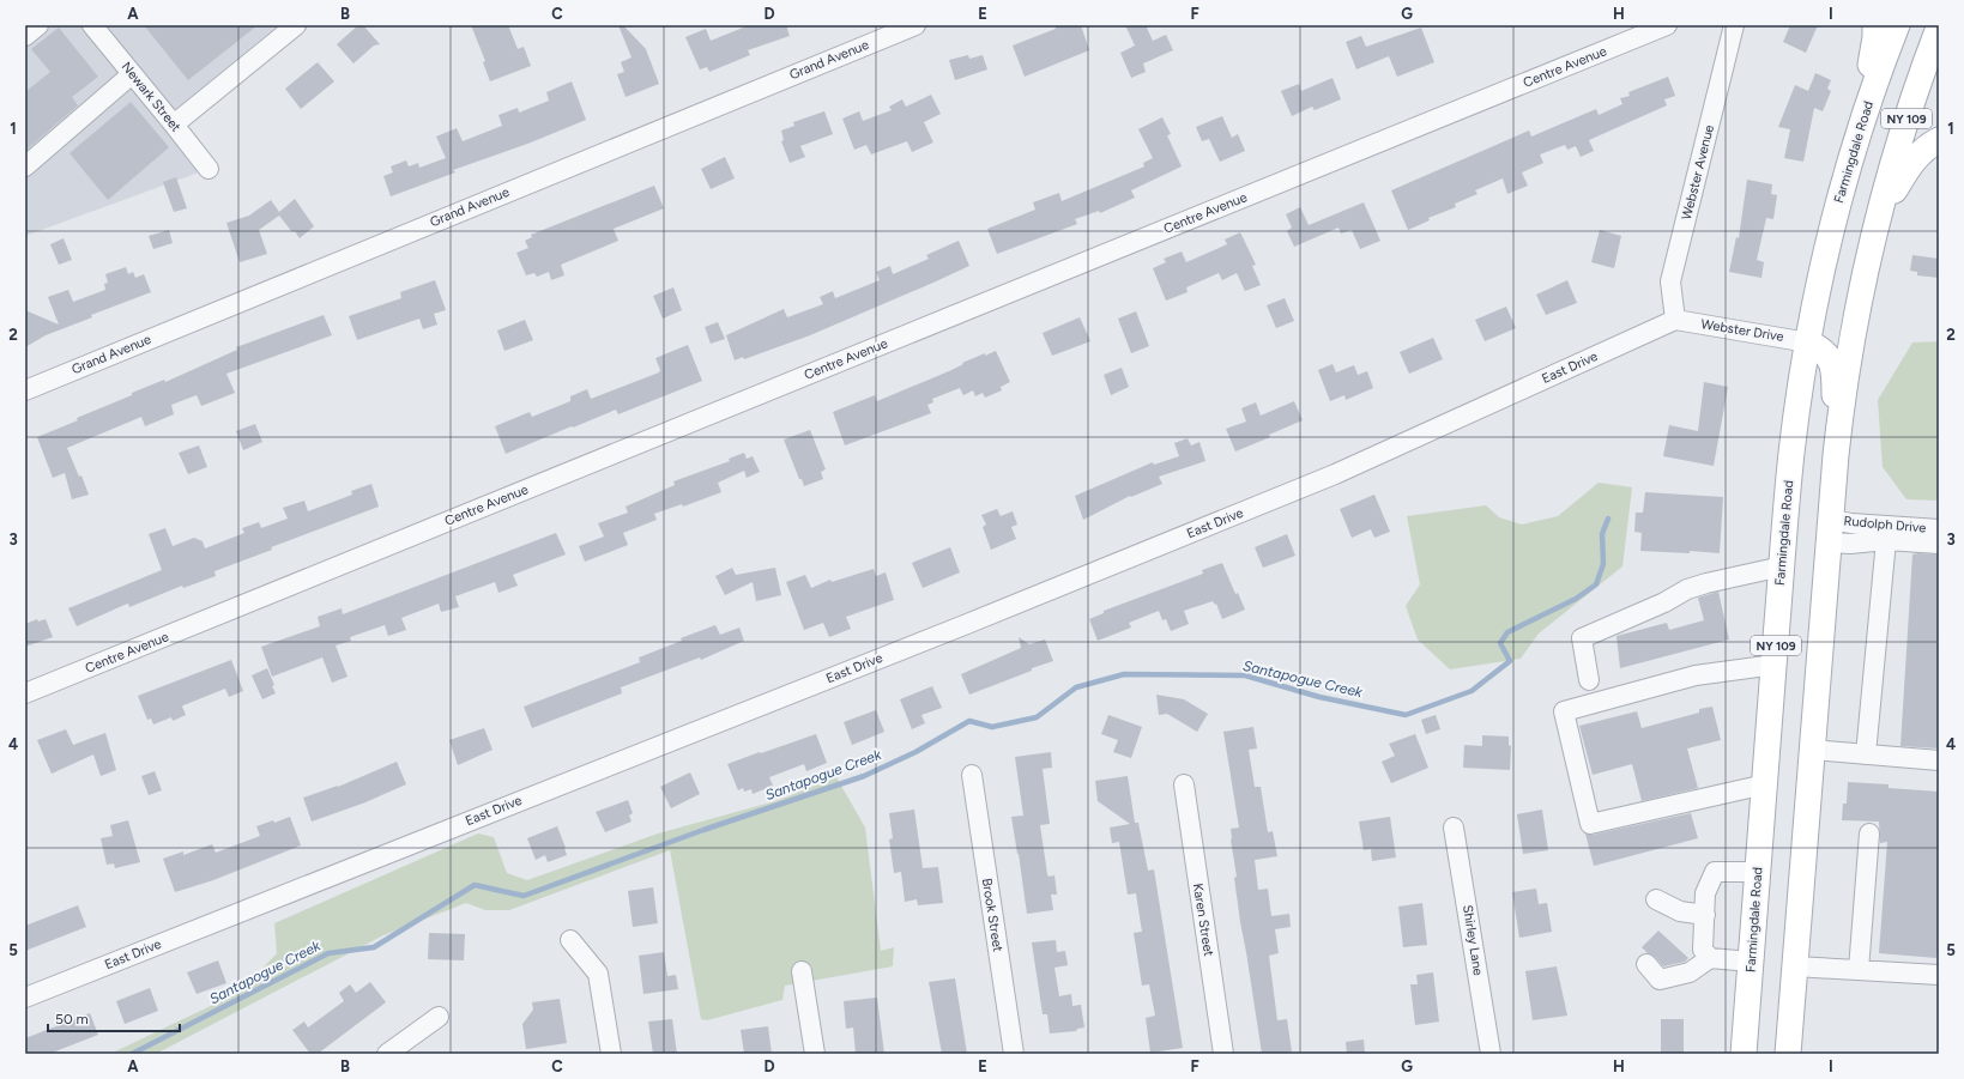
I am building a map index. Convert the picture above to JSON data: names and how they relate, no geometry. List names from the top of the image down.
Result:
{
  "streets": {
    "main road": ["NY 109", "Farmingdale Road"],
    "street": [
      "Grand Avenue",
      "Centre Avenue",
      "Newark Street",
      "Webster Avenue",
      "Webster Drive",
      "East Drive",
      "Rudolph Drive",
      "Brook Street",
      "Karen Street",
      "Shirley Lane"
    ]
  },
  "crossings": [
    ["NY 109", "Rudolph Drive"],
    ["Farmingdale Road", "Webster Drive"],
    ["Webster Avenue", "Webster Drive"],
    ["Webster Avenue", "East Drive"],
    ["Webster Drive", "East Drive"]
  ],
  "water": ["Santapogue Creek"],
  "scale_bar": "50 m",
  "grid": {
    "columns": [
      "A",
      "B",
      "C",
      "D",
      "E",
      "F",
      "G",
      "H",
      "I"
    ],
    "rows": [
      "1",
      "2",
      "3",
      "4",
      "5"
    ]
  }
}
